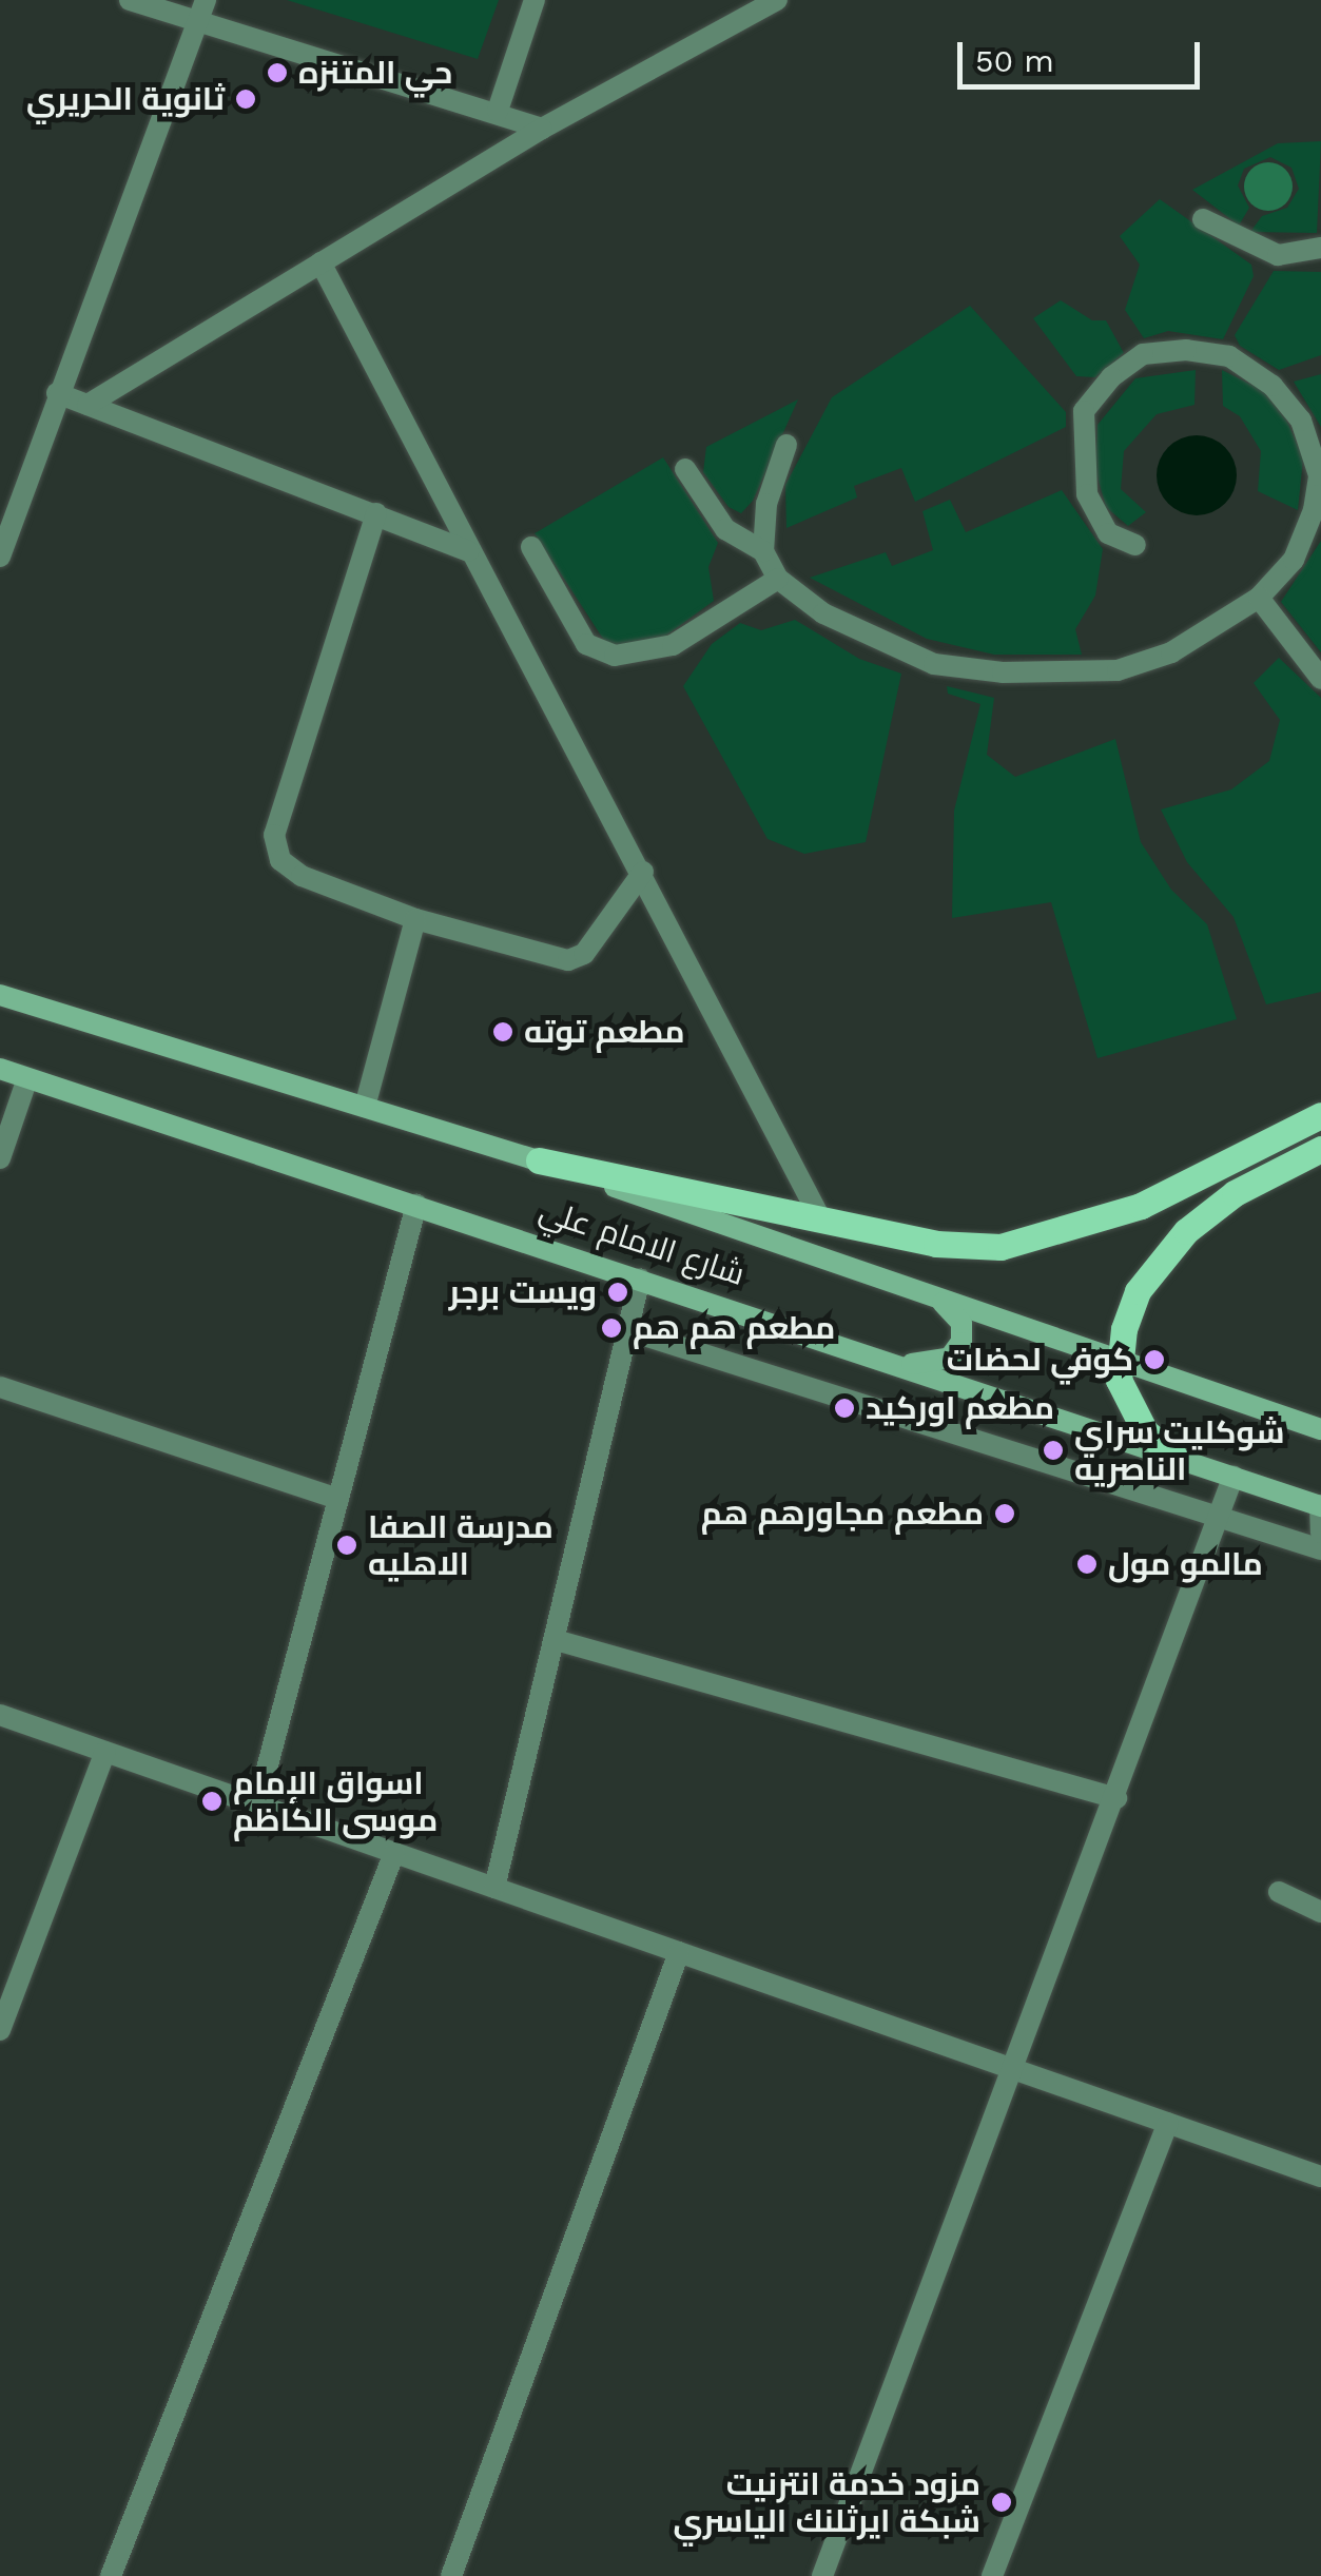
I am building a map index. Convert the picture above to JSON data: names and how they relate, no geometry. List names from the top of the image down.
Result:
{
  "streets": {
    "main road": ["شارع الامام علي"]
  },
  "places": [
    "حي المتنزه",
    "ثانوية الحريري",
    "مطعم توته",
    "ويست برجر",
    "مطعم هم هم",
    "كوفي لحضات",
    "مطعم اوركيد",
    "شوكليت سراي الناصريه",
    "مطعم مجاورهم هم",
    "مدرسة الصفا الاهليه",
    "مالمو مول",
    "اسواق الإمام موسى الكاظم",
    "مزود خدمة انترنيت شبكة ايرثلنك الياسري"
  ],
  "scale_bar": "50 m"
}
